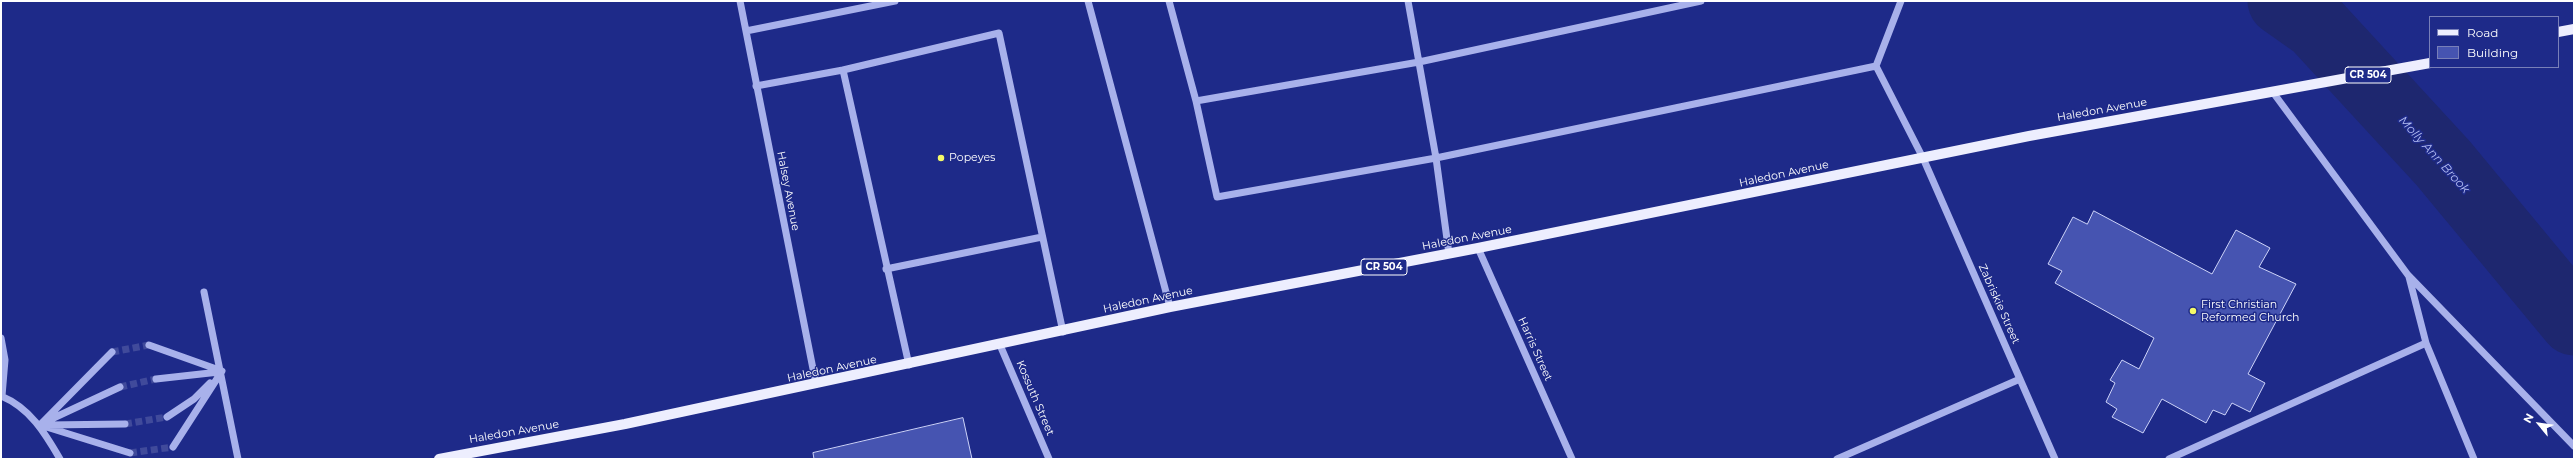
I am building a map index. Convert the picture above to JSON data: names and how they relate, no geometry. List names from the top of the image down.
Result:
{
  "streets": {
    "main road": ["CR 504", "Haledon Avenue"],
    "street": [
      "Halsey Avenue",
      "Zabriskie Street",
      "Harris Street",
      "Kossuth Street"
    ]
  },
  "crossings": [
    ["Haledon Avenue", "Halsey Avenue"],
    ["Haledon Avenue", "Zabriskie Street"],
    ["Haledon Avenue", "Harris Street"],
    ["Haledon Avenue", "Kossuth Street"]
  ],
  "water": ["Molly Ann Brook"],
  "places": ["Popeyes", "First Christian Reformed Church"],
  "legend": ["Road", "Building"],
  "north": "top left"
}
